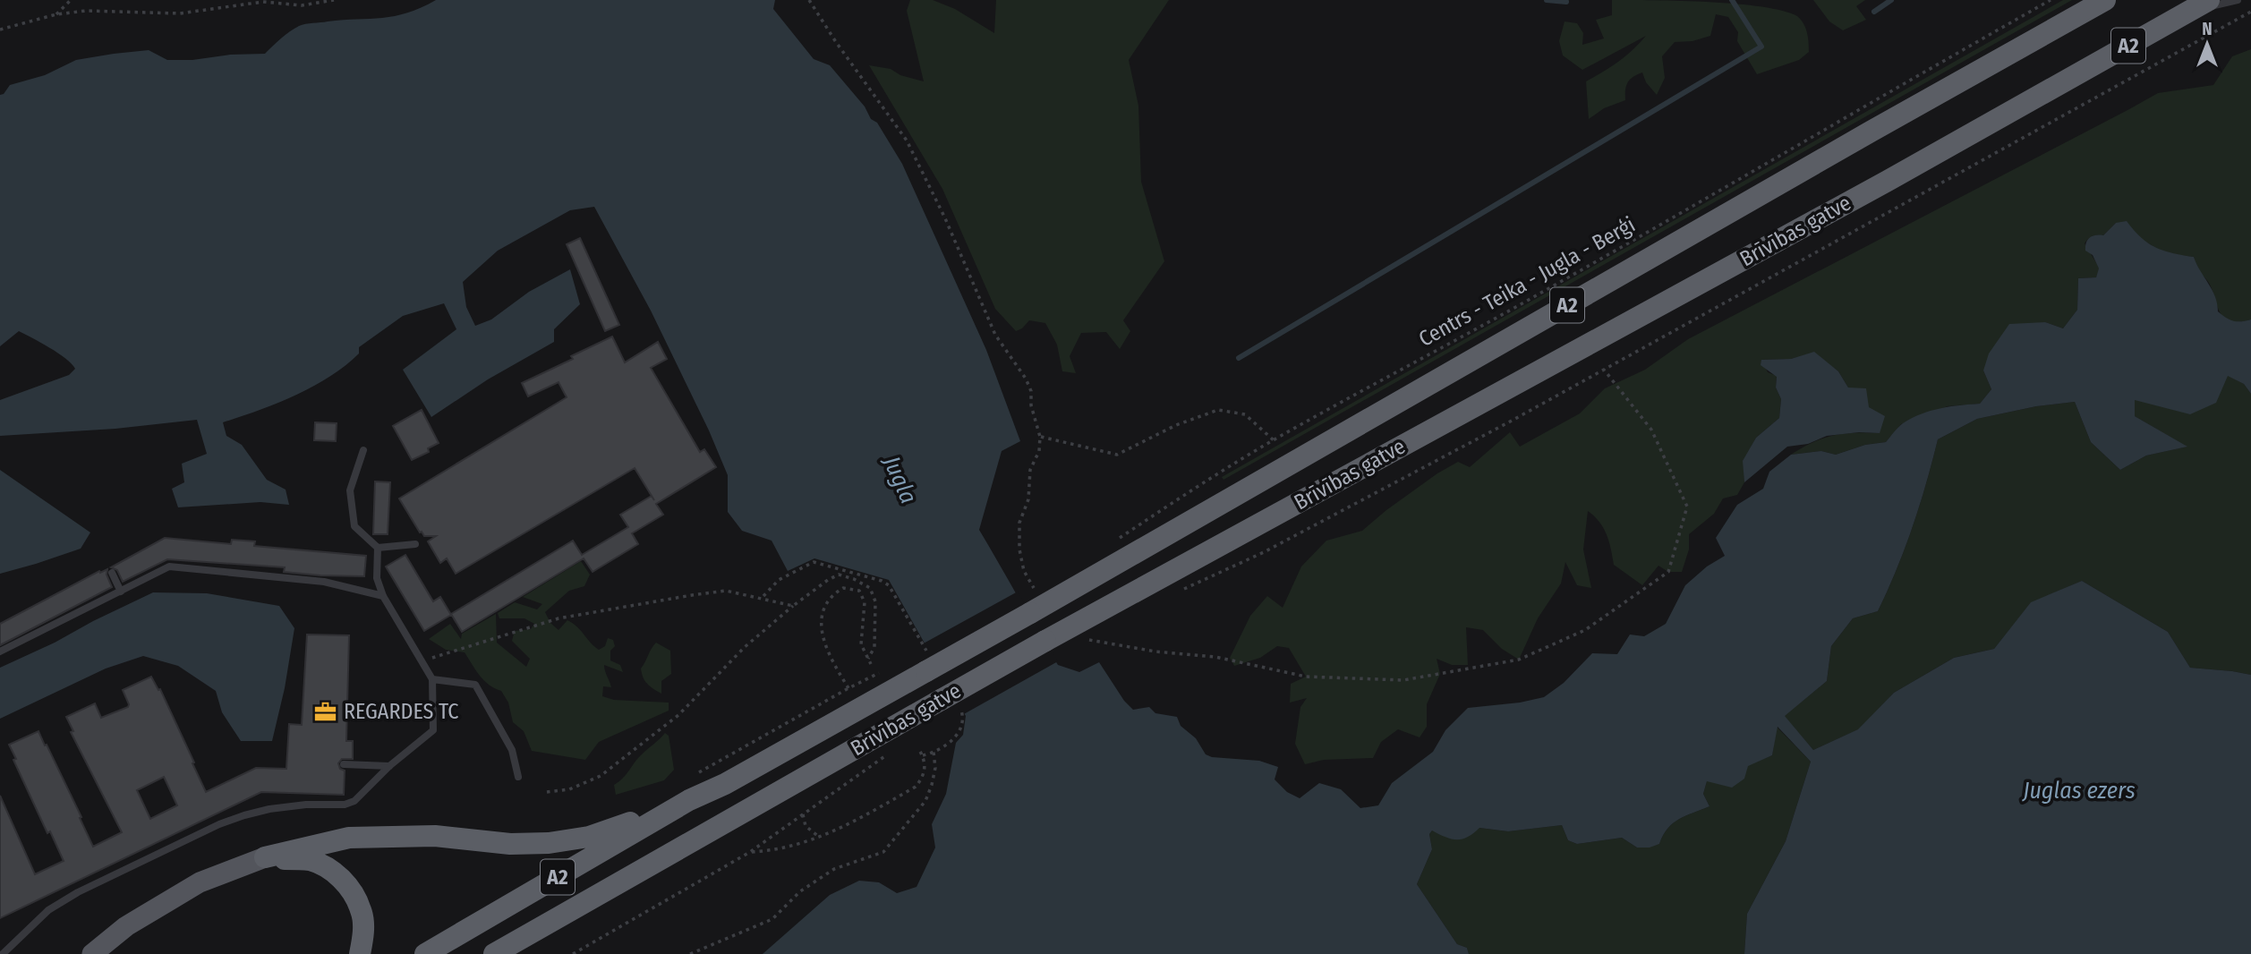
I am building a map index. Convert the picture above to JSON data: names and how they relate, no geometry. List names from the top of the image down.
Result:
{
  "streets": {
    "highway": ["A2", "Brīvības gatve"],
    "path": ["Centrs - Teika - Jugla - Berģi"]
  },
  "water": ["Jugla", "Juglas ezers"],
  "places": {
    "office": ["REGARDES TC"]
  },
  "north": "top"
}
